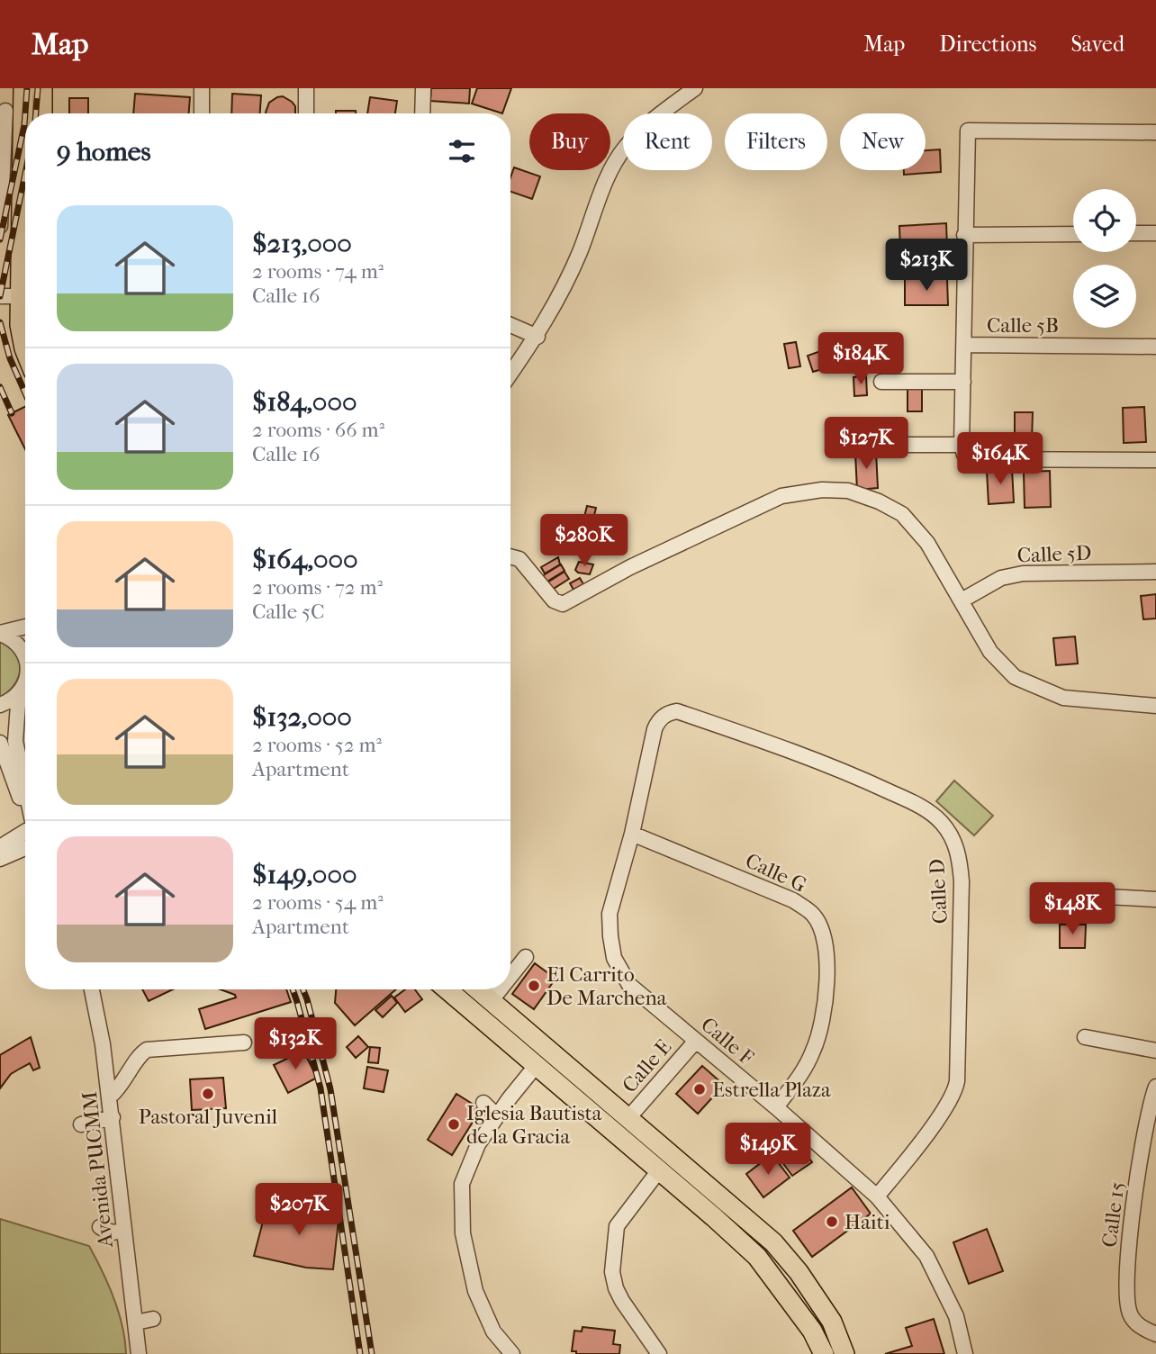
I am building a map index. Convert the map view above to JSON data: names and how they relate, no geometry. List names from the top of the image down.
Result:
{
  "streets": {
    "street": [
      "Calle 5B",
      "Calle 5D",
      "Calle G",
      "Calle D",
      "Calle F",
      "Calle E",
      "Avenida PUCMM",
      "Calle 15"
    ]
  },
  "crossings": [
    ["Calle G", "Calle F"],
    ["Calle D", "Calle F"],
    ["Calle F", "Calle E"]
  ],
  "places": [
    "El Carrito De Marchena",
    "Estrella Plaza",
    "Pastoral Juvenil",
    "Iglesia Bautista de la Gracia",
    "Haiti"
  ],
  "page": {
    "header": "Map",
    "nav": ["Map", "Directions", "Saved"],
    "chip": [
      "Buy",
      "Rent",
      "Filters",
      "New"
    ],
    "heading": "9 homes",
    "list": [
      {
        "name": "$213,000",
        "note": "2 rooms · 74 m² · Calle 16"
      },
      {
        "name": "$184,000",
        "note": "2 rooms · 66 m² · Calle 16"
      },
      {
        "name": "$164,000",
        "note": "2 rooms · 72 m² · Calle 5C"
      },
      {
        "name": "$132,000",
        "note": "2 rooms · 52 m² · Apartment"
      },
      {
        "name": "$149,000",
        "note": "2 rooms · 54 m² · Apartment"
      }
    ],
    "price": [
      "$213K",
      "$184K",
      "$127K",
      "$164K",
      "$280K",
      "$148K",
      "$132K",
      "$149K",
      "$207K"
    ]
  }
}
